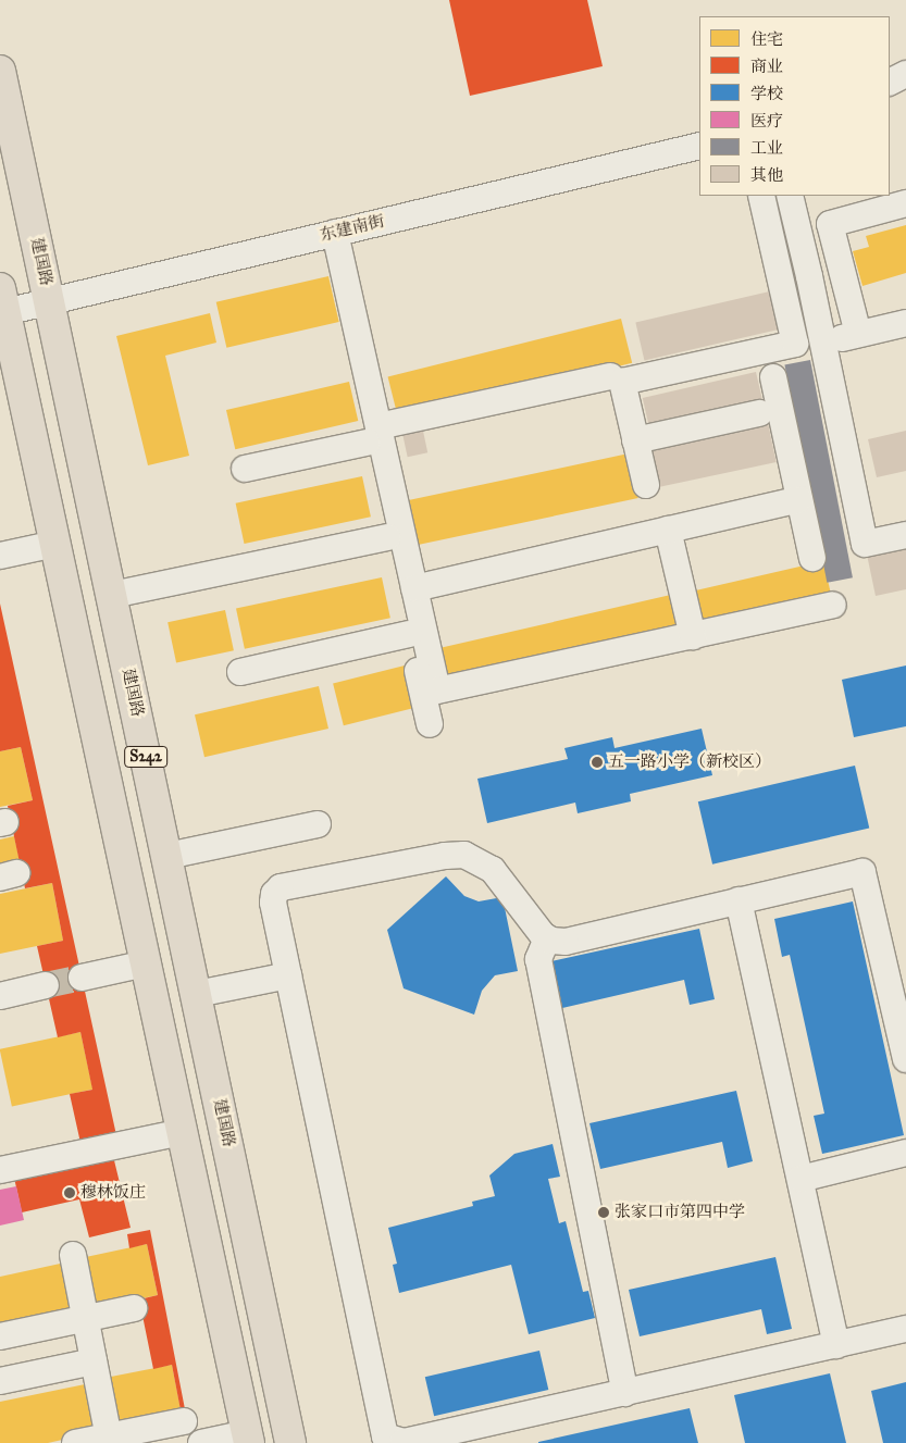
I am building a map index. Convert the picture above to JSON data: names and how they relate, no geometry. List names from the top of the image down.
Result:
{
  "streets": {
    "main road": ["建国路", "S242"],
    "street": ["东建南街"]
  },
  "crossings": [
    ["东建南街", "建国路"],
    ["东建南街", "S242"]
  ],
  "places": ["五一路小学（新校区）", "穆林饭庄", "张家口市第四中学"],
  "legend": [
    "住宅",
    "商业",
    "学校",
    "医疗",
    "工业",
    "其他"
  ]
}
